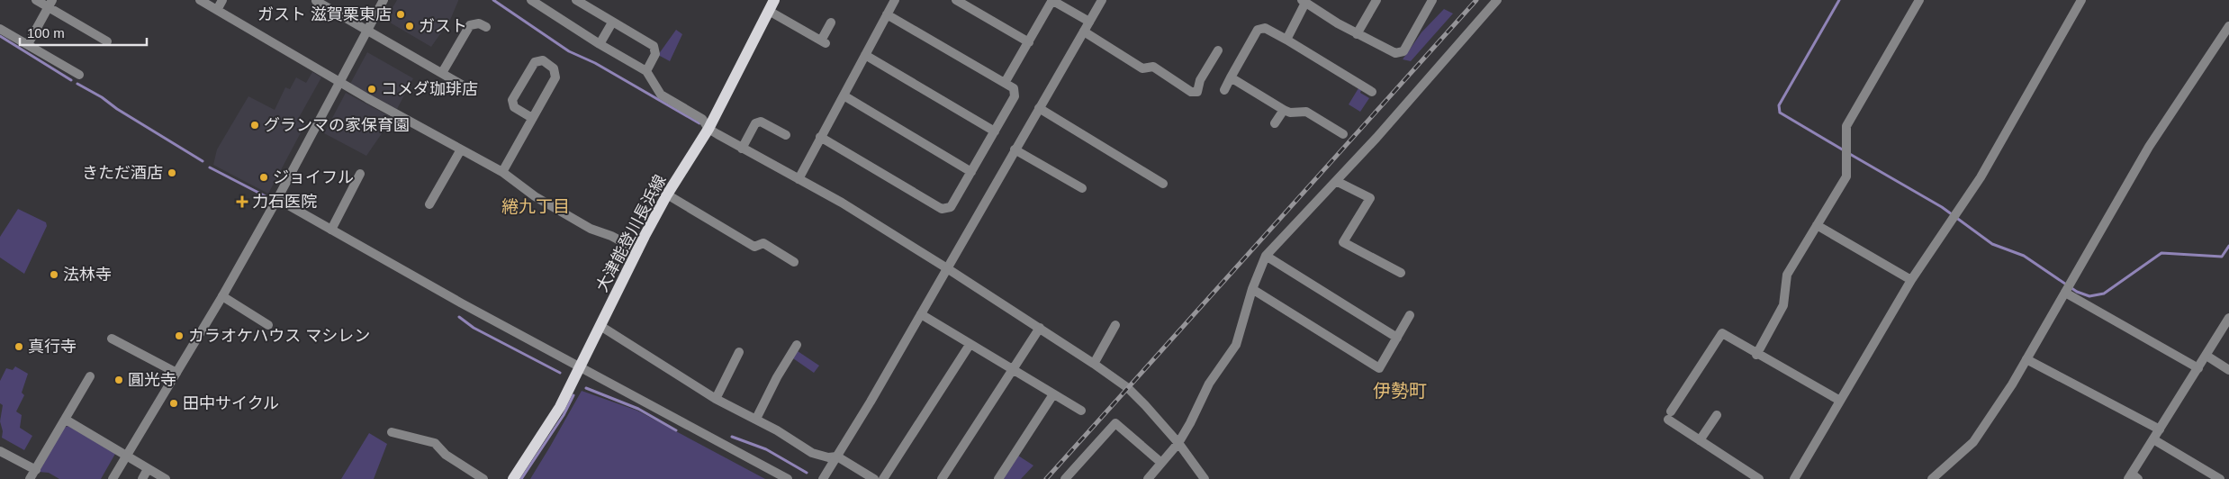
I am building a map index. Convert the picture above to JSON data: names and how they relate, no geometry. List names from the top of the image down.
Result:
{
  "streets": {
    "main road": ["大津能登川長浜線"]
  },
  "districts": ["綣九丁目", "伊勢町"],
  "places": {
    "other": [
      "ガスト 滋賀栗東店",
      "ガスト",
      "コメダ珈琲店",
      "グランマの家保育園",
      "きただ酒店",
      "ジョイフル",
      "法林寺",
      "カラオケハウス マシレン",
      "真行寺",
      "圓光寺",
      "田中サイクル"
    ],
    "health": ["力石医院"]
  },
  "scale_bar": "100 m"
}
